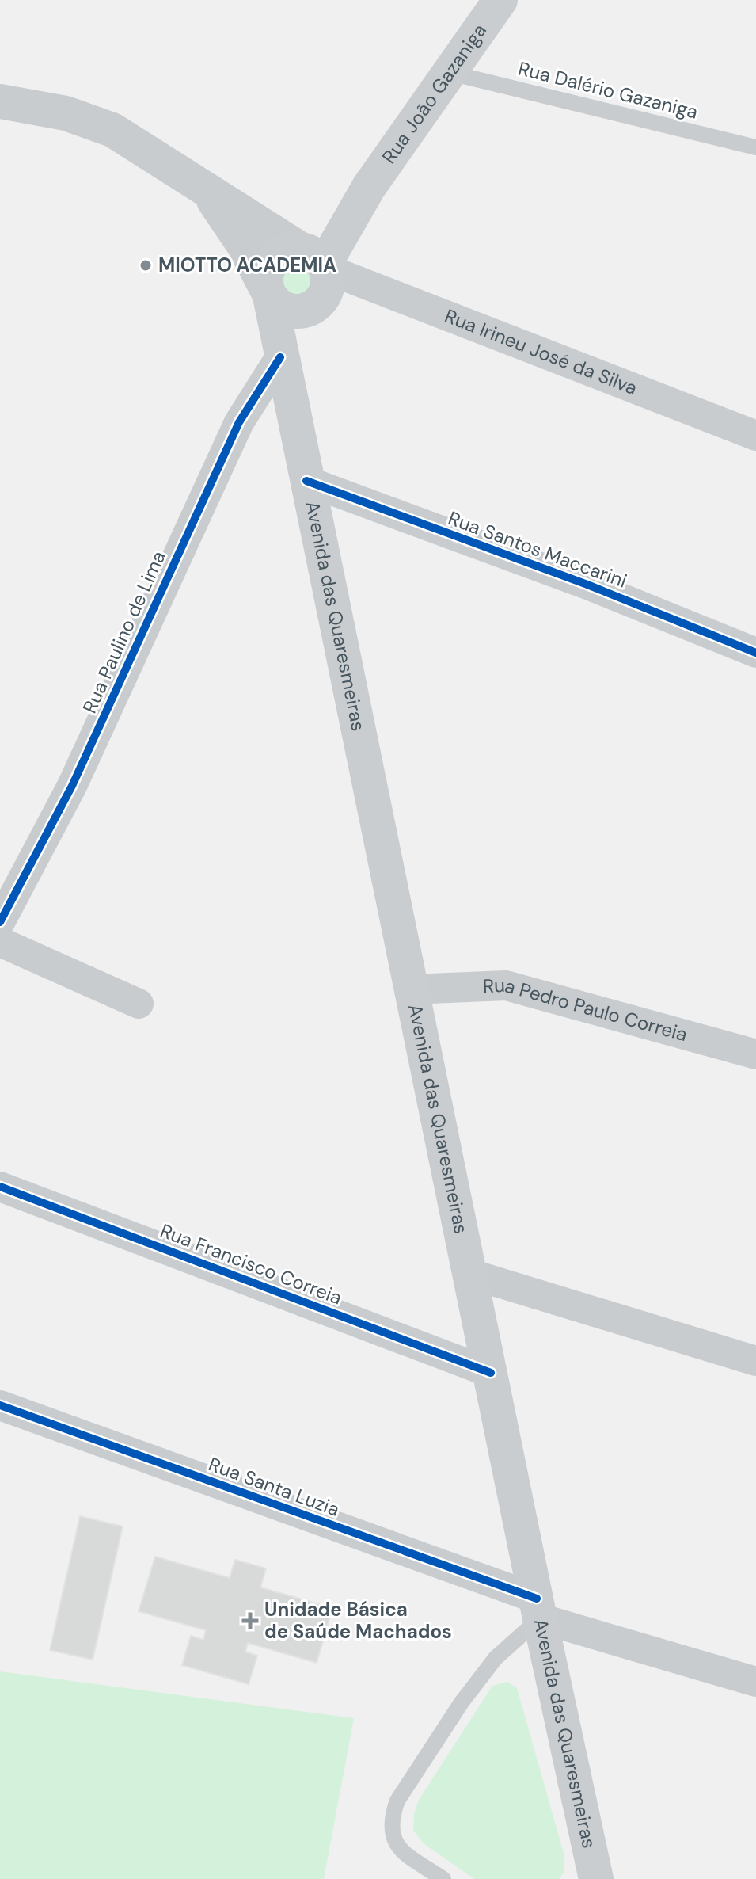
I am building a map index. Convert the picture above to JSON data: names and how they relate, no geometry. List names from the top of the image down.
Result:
{
  "streets": {
    "main road": ["Rua João Gazaniga", "Avenida das Quaresmeiras"],
    "street": [
      "Rua Irineu José da Silva",
      "Rua Santos Maccarini",
      "Rua Paulino de Lima",
      "Rua Pedro Paulo Correia",
      "Rua Francisco Correia",
      "Rua Santa Luzia"
    ],
    "lane": ["Rua Dalério Gazaniga"]
  },
  "crossings": [
    ["Rua Dalério Gazaniga", "Rua João Gazaniga"],
    ["Rua João Gazaniga", "Rua Irineu José da Silva"],
    ["Rua João Gazaniga", "Avenida das Quaresmeiras"],
    ["Rua Irineu José da Silva", "Avenida das Quaresmeiras"],
    ["Rua Santos Maccarini", "Avenida das Quaresmeiras"],
    ["Avenida das Quaresmeiras", "Rua Paulino de Lima"],
    ["Avenida das Quaresmeiras", "Rua Pedro Paulo Correia"],
    ["Avenida das Quaresmeiras", "Rua Francisco Correia"],
    ["Avenida das Quaresmeiras", "Rua Santa Luzia"]
  ],
  "places": {
    "other": ["MIOTTO ACADEMIA"],
    "health": ["Unidade Básica de Saúde Machados"]
  }
}
